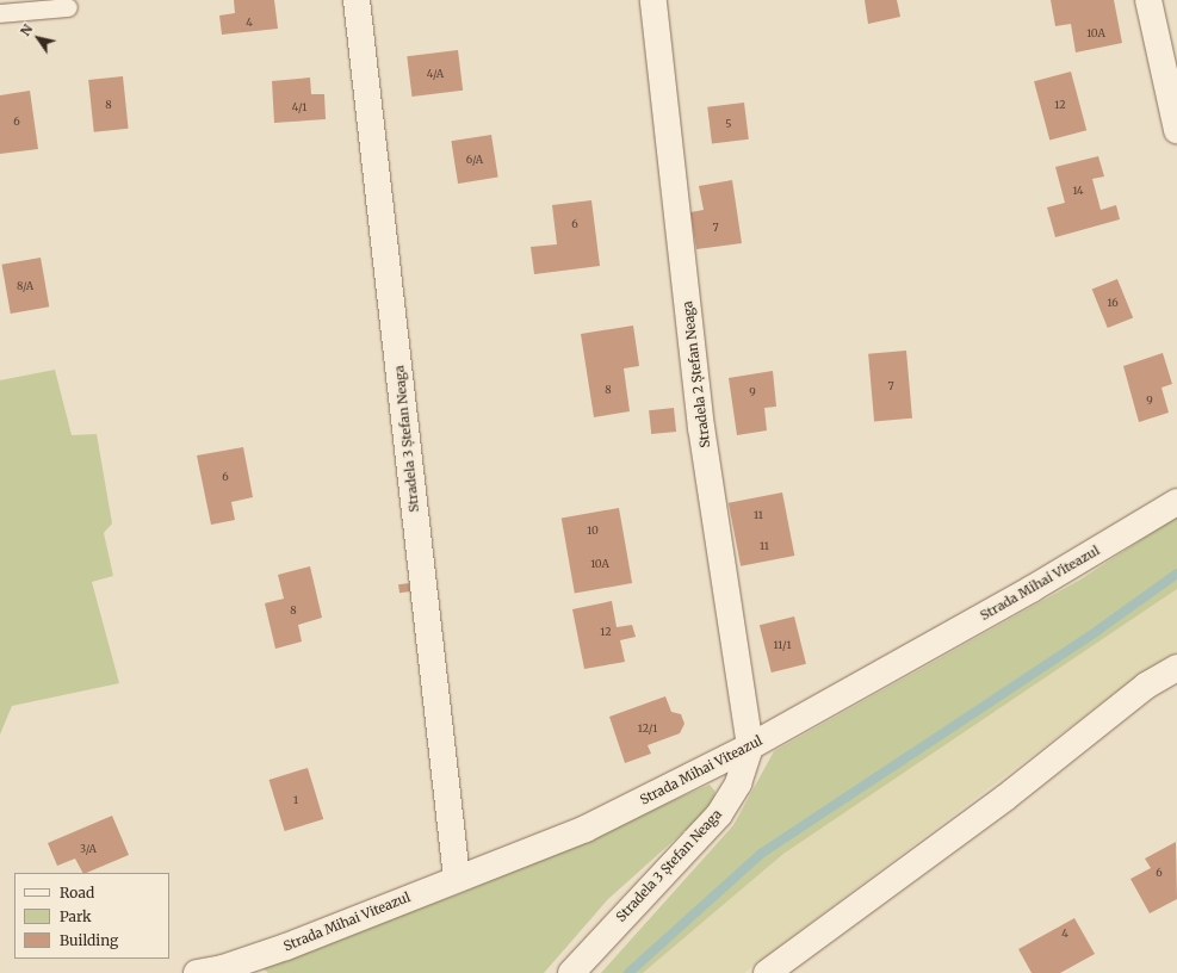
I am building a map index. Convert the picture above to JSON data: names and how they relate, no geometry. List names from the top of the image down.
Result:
{
  "streets": {
    "street": ["Stradela 2 Ștefan Neaga", "Stradela 3 Ștefan Neaga", "Strada Mihai Viteazul"]
  },
  "crossings": [
    ["Stradela 2 Ștefan Neaga", "Stradela 3 Ștefan Neaga"],
    ["Stradela 2 Ștefan Neaga", "Strada Mihai Viteazul"],
    ["Stradela 3 Ștefan Neaga", "Strada Mihai Viteazul"]
  ],
  "house_numbers": [
    "4",
    "10A",
    "4/A",
    "8",
    "12",
    "4/1",
    "6",
    "5",
    "6/A",
    "14",
    "6",
    "7",
    "8/A",
    "16",
    "7",
    "8",
    "9",
    "9",
    "6",
    "11",
    "10",
    "11",
    "10A",
    "8",
    "12",
    "11/1",
    "12/1",
    "1",
    "3/A",
    "6",
    "4"
  ],
  "legend": ["Road", "Park", "Building"],
  "north": "top left"
}
